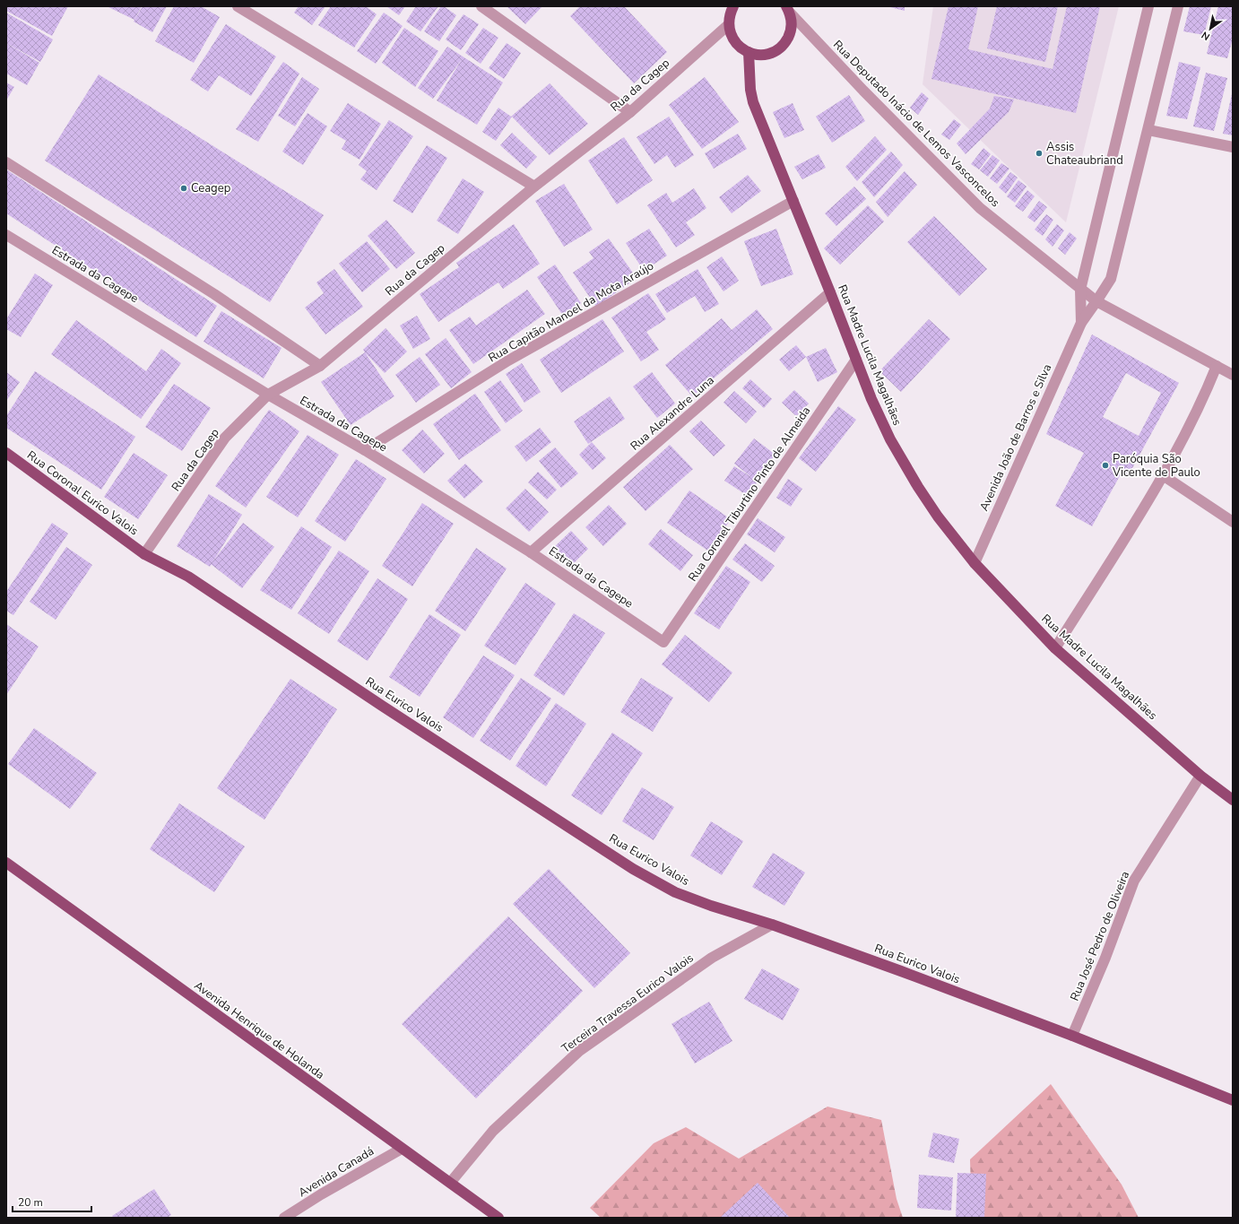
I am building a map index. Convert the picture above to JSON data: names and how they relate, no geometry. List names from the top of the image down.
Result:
{
  "streets": {
    "main road": [
      "Rua Madre Lucila Magalhães",
      "Rua Coronal Eurico Valois",
      "Rua Eurico Valois",
      "Avenida Henrique de Holanda"
    ],
    "street": [
      "Rua da Cagep",
      "Rua Deputado Inácio de Lemos Vasconcelos",
      "Estrada da Cagepe",
      "Rua Capitão Manoel da Mota Araújo",
      "Rua Alexandre Luna",
      "Avenida João de Barros e Silva",
      "Rua Coronel Tiburtino Pinto de Almeida",
      "Rua José Pedro de Oliveira",
      "Terceira Travessa Eurico Valois",
      "Avenida Canadá"
    ]
  },
  "crossings": [
    ["Rua da Cagep", "Estrada da Cagepe"],
    ["Rua da Cagep", "Rua Coronal Eurico Valois"],
    ["Rua da Cagep", "Rua Eurico Valois"],
    ["Rua Deputado Inácio de Lemos Vasconcelos", "Avenida João de Barros e Silva"],
    ["Estrada da Cagepe", "Rua Capitão Manoel da Mota Araújo"],
    ["Estrada da Cagepe", "Rua Alexandre Luna"],
    ["Estrada da Cagepe", "Rua Coronel Tiburtino Pinto de Almeida"],
    ["Rua Capitão Manoel da Mota Araújo", "Rua Madre Lucila Magalhães"],
    ["Rua Madre Lucila Magalhães", "Rua Alexandre Luna"],
    ["Rua Madre Lucila Magalhães", "Avenida João de Barros e Silva"],
    ["Rua Madre Lucila Magalhães", "Rua Coronel Tiburtino Pinto de Almeida"],
    ["Rua Madre Lucila Magalhães", "Rua José Pedro de Oliveira"],
    ["Rua Coronal Eurico Valois", "Rua Eurico Valois"],
    ["Rua Eurico Valois", "Rua José Pedro de Oliveira"],
    ["Rua Eurico Valois", "Terceira Travessa Eurico Valois"],
    ["Terceira Travessa Eurico Valois", "Avenida Henrique de Holanda"],
    ["Avenida Henrique de Holanda", "Avenida Canadá"]
  ],
  "places": ["Assis Chateaubriand", "Ceagep", "Paróquia São Vicente de Paulo"],
  "scale_bar": "20 m",
  "north": "bottom left"
}
